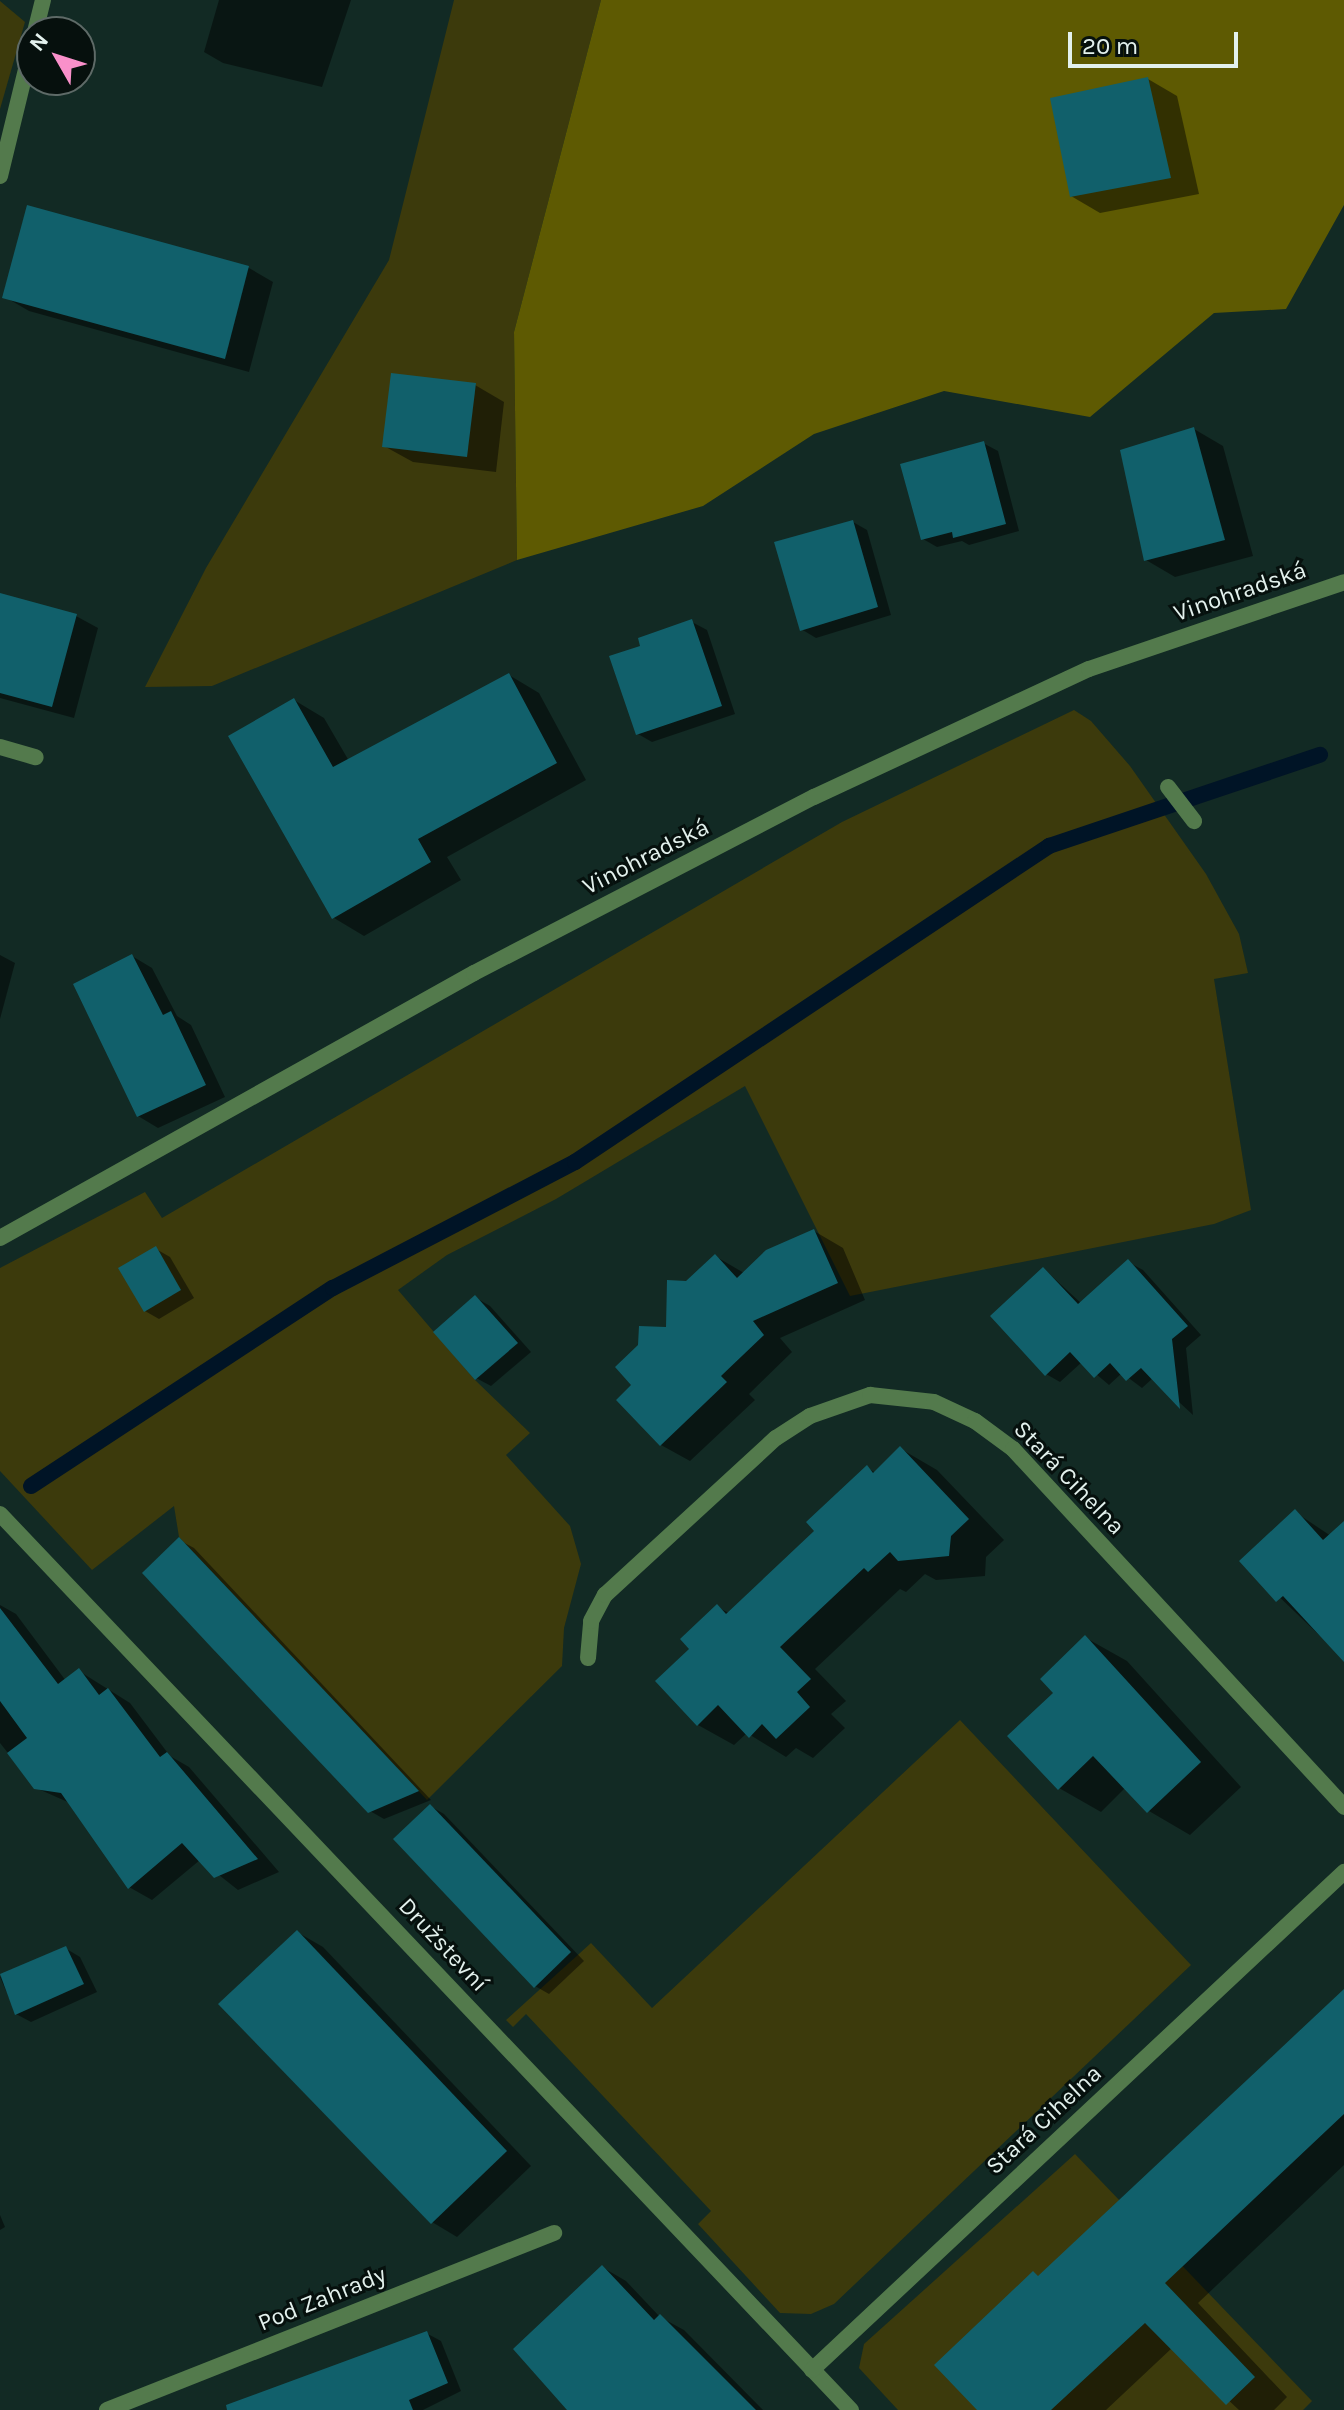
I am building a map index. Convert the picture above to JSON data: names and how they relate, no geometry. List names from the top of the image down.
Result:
{
  "streets": {
    "street": [
      "Vinohradská",
      "Stará Cihelna",
      "Družstevní",
      "Pod Zahrady"
    ]
  },
  "crossings": [
    ["Stará Cihelna", "Družstevní"]
  ],
  "scale_bar": "20 m",
  "north": "top left"
}
